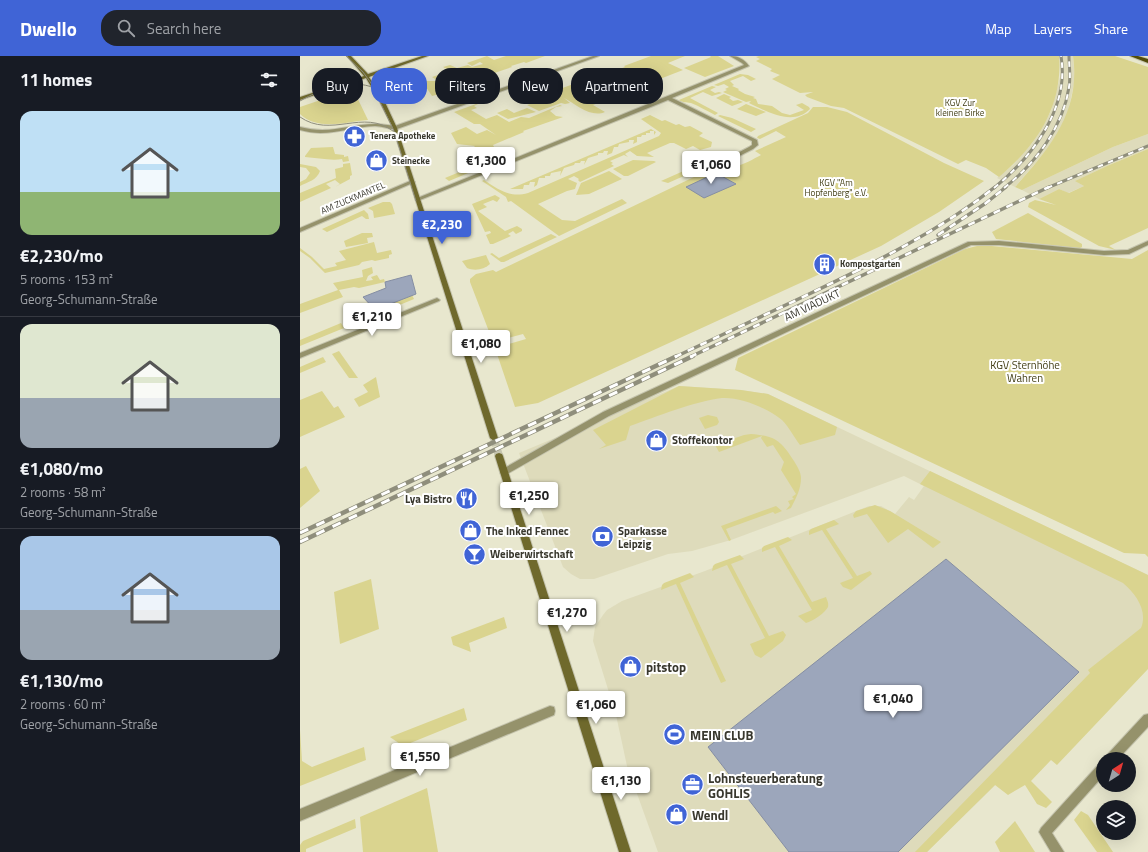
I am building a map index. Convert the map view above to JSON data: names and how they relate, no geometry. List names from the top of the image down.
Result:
{
  "streets": {
    "street": ["AM ZUCKMANTEL", "AM VIADUKT"]
  },
  "parks": ["KGV Zur kleinen Birke", "KGV \"Am Hopfenberg\" e.V.", "KGV Sternhöhe Wahren"],
  "places": {
    "pharmacy": ["Tenera Apotheke"],
    "shop": [
      "Steinecke",
      "Stoffekontor",
      "The Inked Fennec",
      "pitstop",
      "Wendl"
    ],
    "building": ["Kompostgarten"],
    "restaurant": ["Lya Bistro"],
    "bank": ["Sparkasse Leipzig"],
    "bar": ["Weiberwirtschaft"],
    "sports": ["MEIN CLUB"],
    "office": ["Lohnsteuerberatung GOHLIS"]
  },
  "north": "top right",
  "page": {
    "header": "Dwello",
    "search": "Search here",
    "nav": ["Map", "Layers", "Share"],
    "heading": "11 homes",
    "chip": [
      "Buy",
      "Rent",
      "Filters",
      "New",
      "Apartment"
    ],
    "list": [
      {
        "name": "€2,230/mo",
        "note": "5 rooms · 153 m² · Georg-Schumann-Straße"
      },
      {
        "name": "€1,080/mo",
        "note": "2 rooms · 58 m² · Georg-Schumann-Straße"
      },
      {
        "name": "€1,130/mo",
        "note": "2 rooms · 60 m² · Georg-Schumann-Straße"
      }
    ],
    "price": [
      "€1,300",
      "€1,060",
      "€2,230",
      "€1,210",
      "€1,080",
      "€1,250",
      "€1,270",
      "€1,040",
      "€1,060",
      "€1,550",
      "€1,130"
    ]
  }
}
